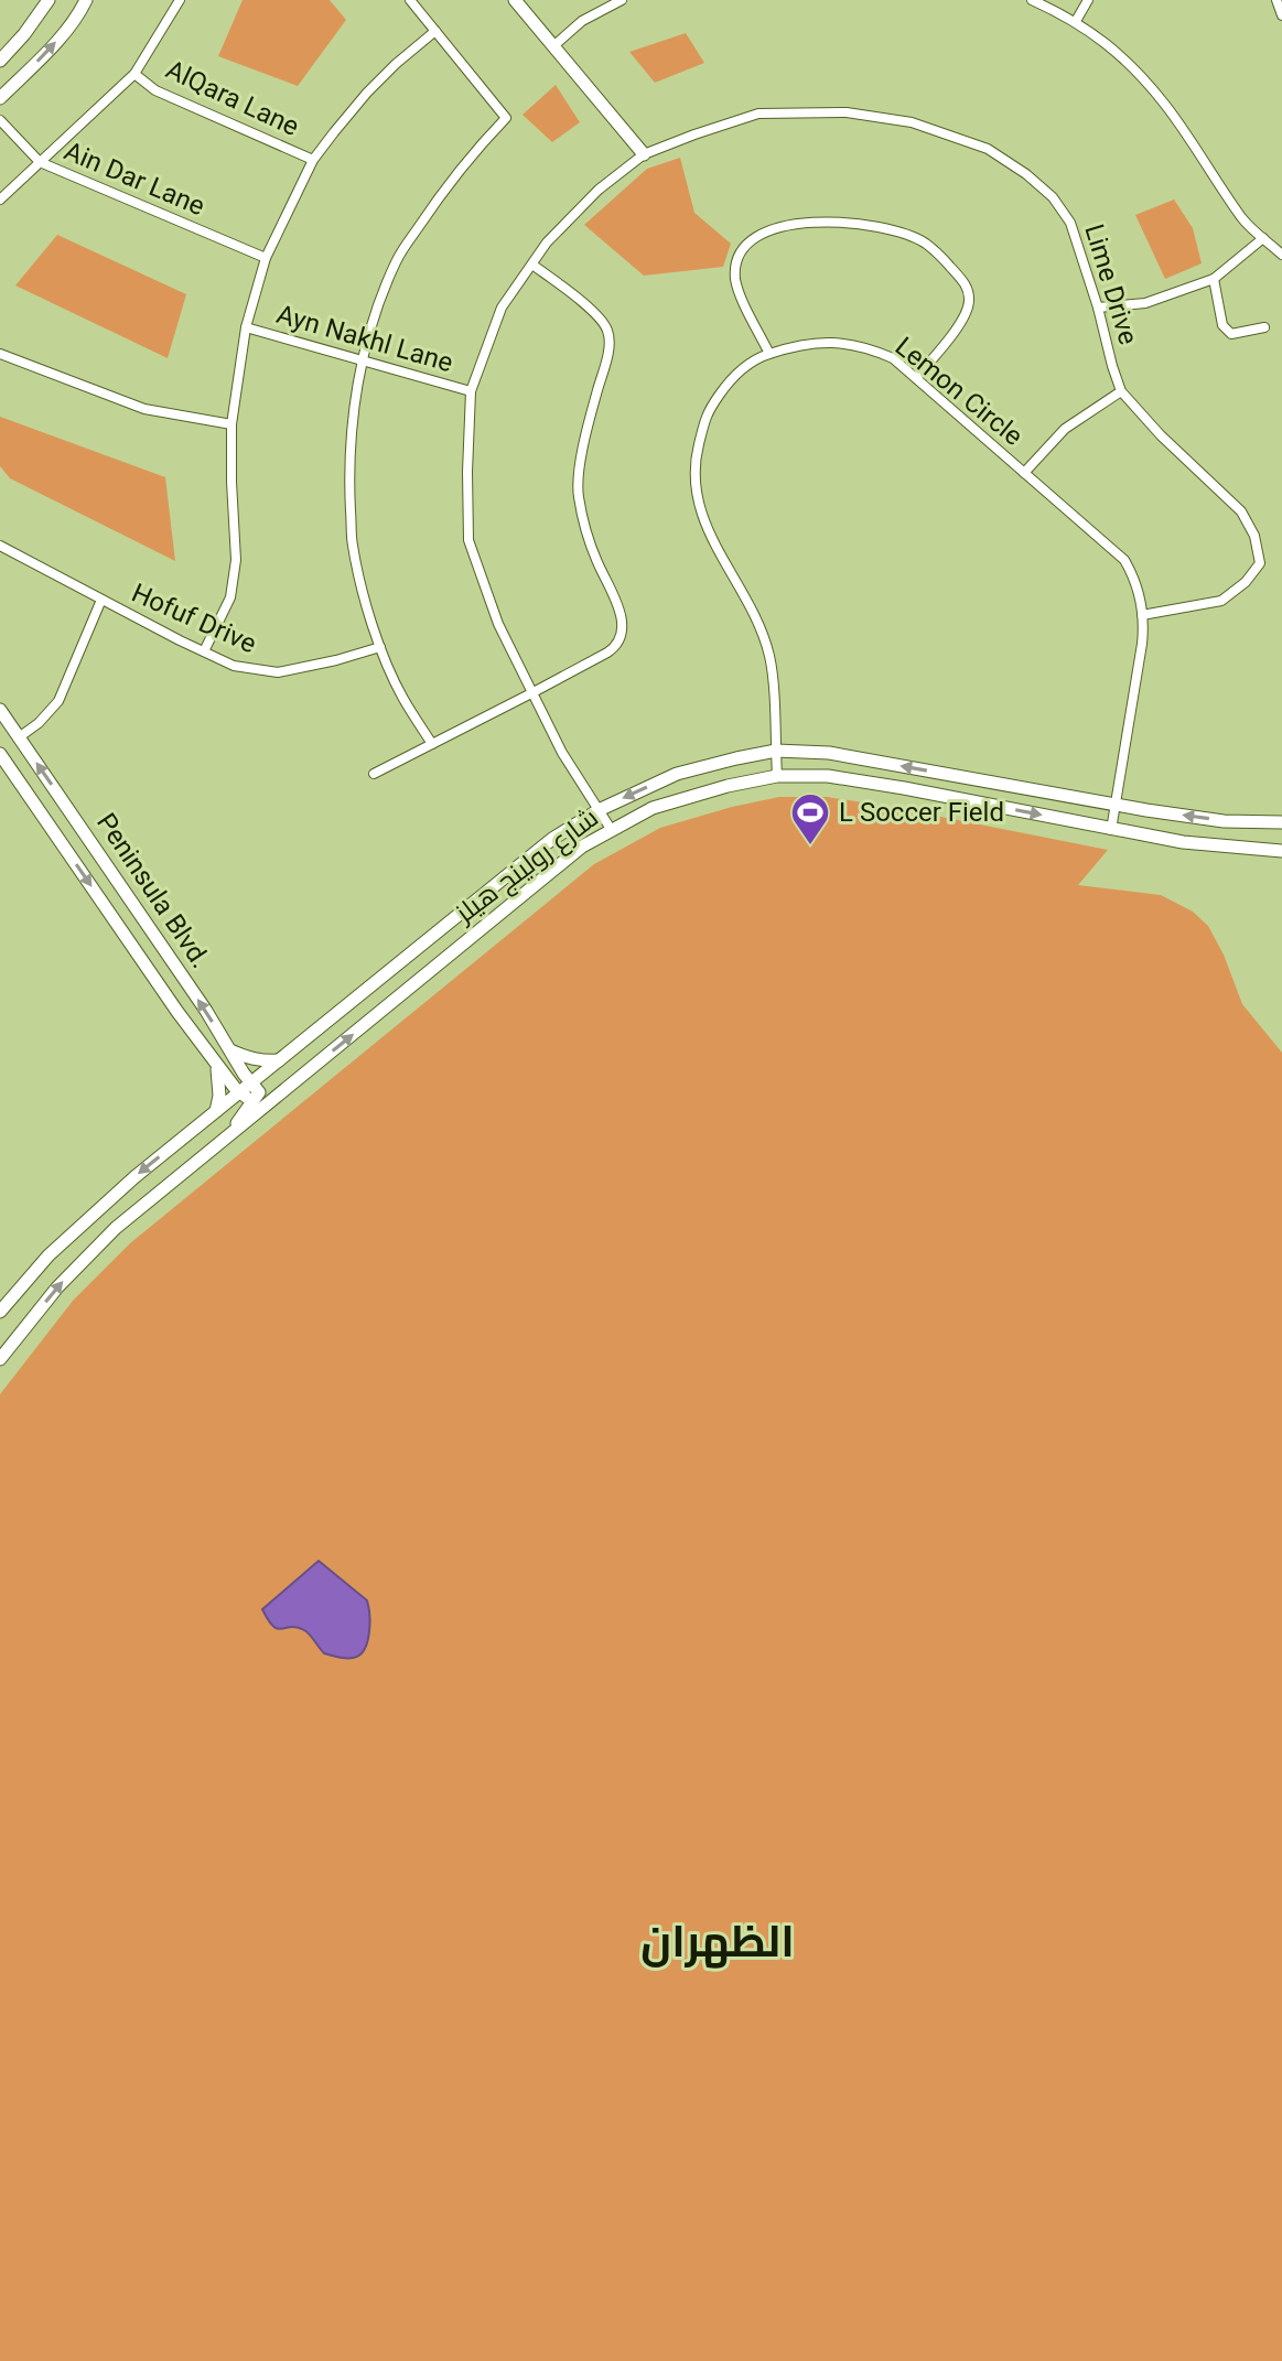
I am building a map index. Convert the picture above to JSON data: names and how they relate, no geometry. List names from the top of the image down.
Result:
{
  "streets": {
    "main road": ["شارع رولينج هيلز", "Peninsula Blvd."],
    "street": [
      "AlQara Lane",
      "Ain Dar Lane",
      "Lime Drive",
      "Ayn Nakhl Lane",
      "Lemon Circle",
      "Hofuf Drive"
    ]
  },
  "crossings": [
    ["Lime Drive", "Ayn Nakhl Lane"],
    ["Lime Drive", "Lemon Circle"],
    ["Lime Drive", "شارع رولينج هيلز"],
    ["Lemon Circle", "شارع رولينج هيلز"],
    ["شارع رولينج هيلز", "Peninsula Blvd."]
  ],
  "districts": ["الظهران"],
  "places": {
    "sports": ["L Soccer Field"]
  }
}
